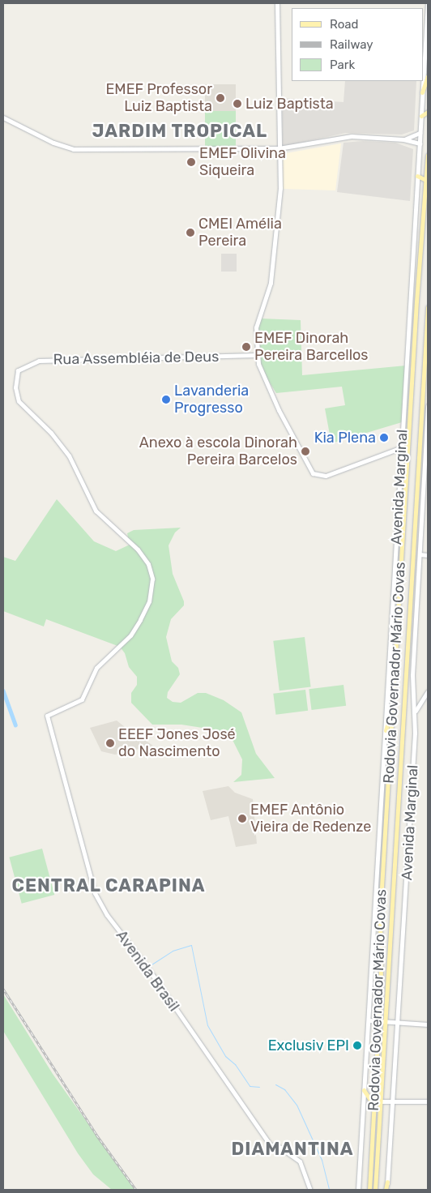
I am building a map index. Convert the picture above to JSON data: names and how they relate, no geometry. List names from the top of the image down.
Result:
{
  "streets": {
    "main road": ["Rodovia Governador Mário Covas"],
    "street": ["Rua Assembléia de Deus", "Avenida Marginal", "Avenida Brasil"]
  },
  "crossings": [
    ["Rua Assembléia de Deus", "Avenida Brasil"]
  ],
  "districts": ["JARDIM TROPICAL", "CENTRAL CARAPINA", "DIAMANTINA"],
  "places": [
    "EMEF Professor Luiz Baptista",
    "Luiz Baptista",
    "EMEF Olivina Siqueira",
    "CMEI Amélia Pereira",
    "EMEF Dinorah Pereira Barcellos",
    "Lavanderia Progresso",
    "Kia Plena",
    "Anexo à escola Dinorah Pereira Barcelos",
    "EEEF Jones José do Nascimento",
    "EMEF Antônio Vieira de Redenze",
    "Exclusiv EPI"
  ],
  "legend": ["Road", "Railway", "Park"]
}
